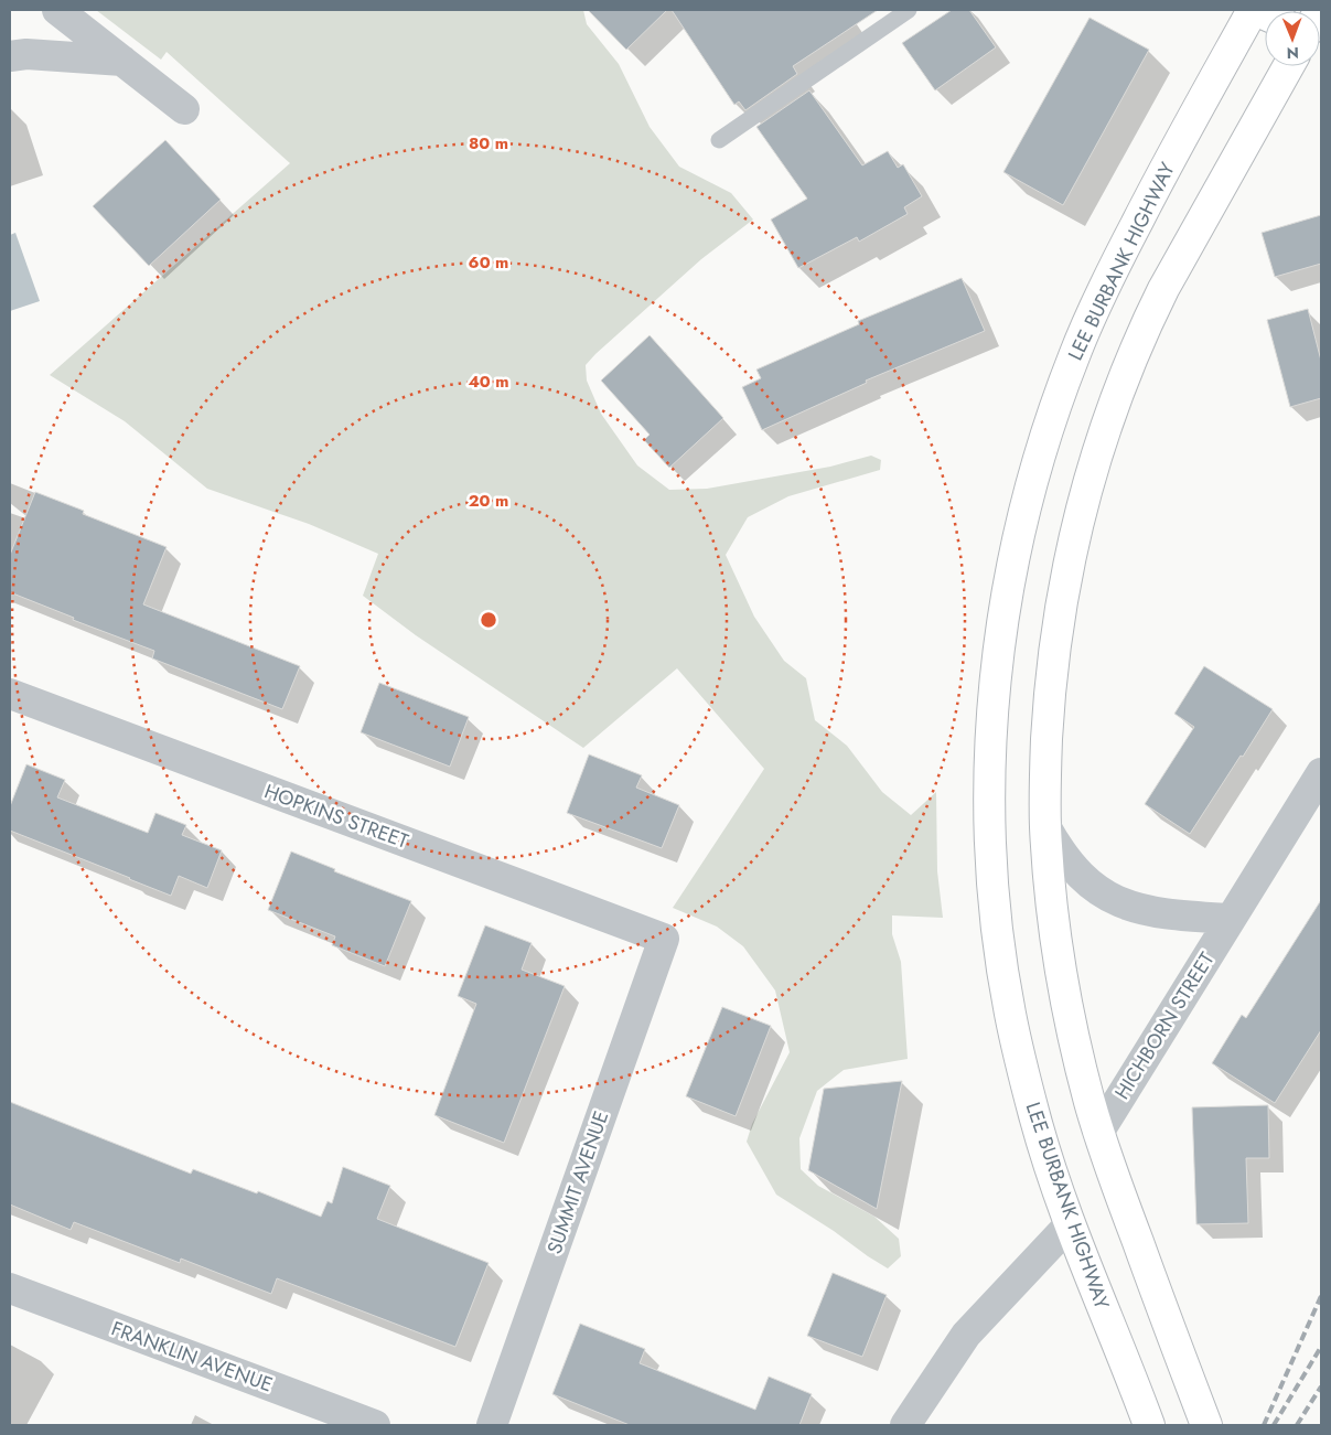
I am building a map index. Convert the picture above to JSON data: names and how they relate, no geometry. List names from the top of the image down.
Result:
{
  "streets": {
    "main road": ["LEE BURBANK HIGHWAY"],
    "street": [
      "HOPKINS STREET",
      "HICHBORN STREET",
      "SUMMIT AVENUE",
      "FRANKLIN AVENUE"
    ]
  },
  "crossings": [
    ["HOPKINS STREET", "SUMMIT AVENUE"]
  ],
  "north": "bottom",
  "rings": [
    "80 m",
    "60 m",
    "40 m",
    "20 m"
  ]
}
